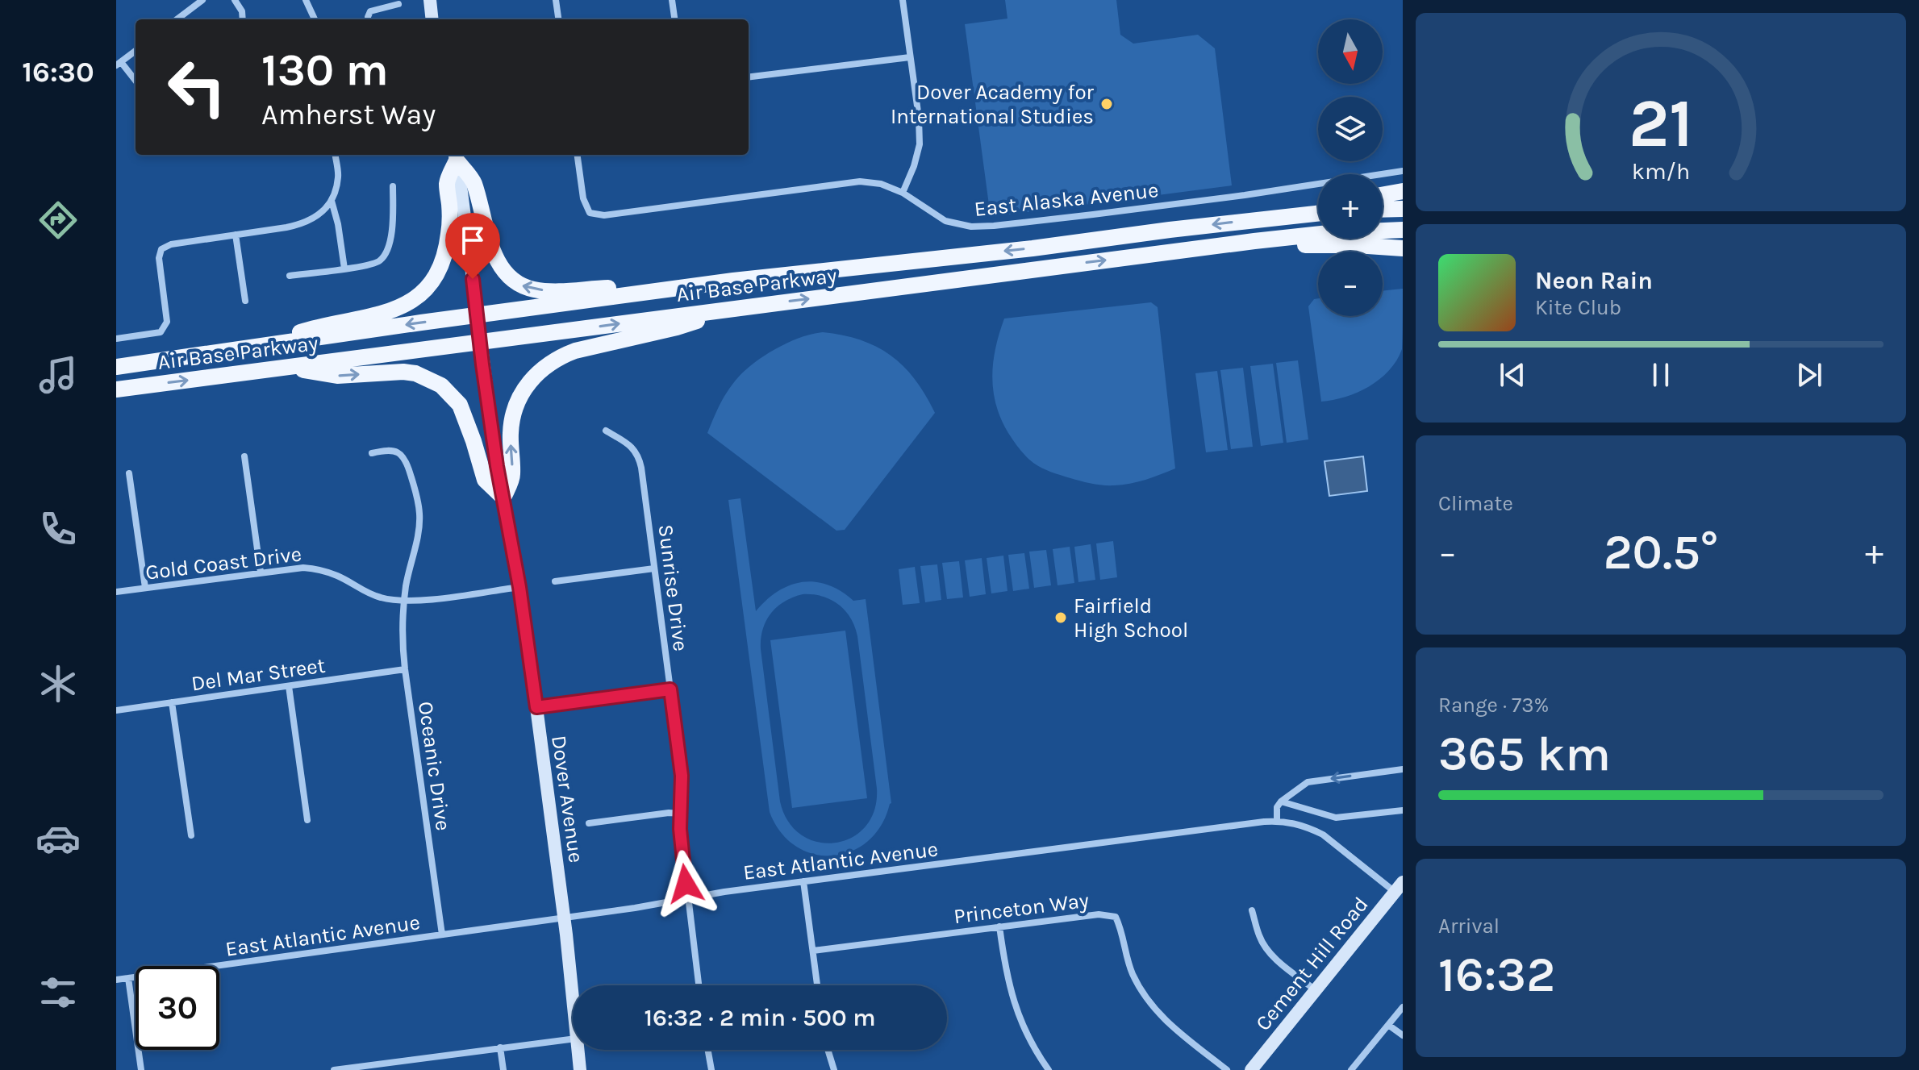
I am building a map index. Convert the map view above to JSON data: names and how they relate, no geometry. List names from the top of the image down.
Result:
{
  "streets": {
    "main road": ["Air Base Parkway", "Dover Avenue", "Cement Hill Road"],
    "street": [
      "East Alaska Avenue",
      "Gold Coast Drive",
      "Sunrise Drive",
      "Del Mar Street",
      "Oceanic Drive",
      "East Atlantic Avenue",
      "Princeton Way"
    ]
  },
  "crossings": [
    ["Air Base Parkway", "Dover Avenue"],
    ["Gold Coast Drive", "Oceanic Drive"],
    ["Gold Coast Drive", "Dover Avenue"],
    ["Sunrise Drive", "East Atlantic Avenue"],
    ["Del Mar Street", "Oceanic Drive"],
    ["Oceanic Drive", "East Atlantic Avenue"],
    ["Dover Avenue", "East Atlantic Avenue"],
    ["East Atlantic Avenue", "Cement Hill Road"]
  ],
  "places": ["Dover Academy for International Studies", "Fairfield High School"],
  "north": "bottom",
  "page": {
    "tabs": "16:30",
    "map_buttons": ["+", "−"],
    "turn": ["130 m", "Amherst Way"],
    "song": ["Neon Rain", "Kite Club"],
    "tile": [
      "Climate",
      ["Range · 73%", "365 km"],
      ["Arrival", "16:32"]
    ],
    "heat": ["−", "20.5°", "+"],
    "limit": "30",
    "trip": "16:32 · 2 min · 500 m",
    "gauge": ["21", "km/h"]
  }
}
